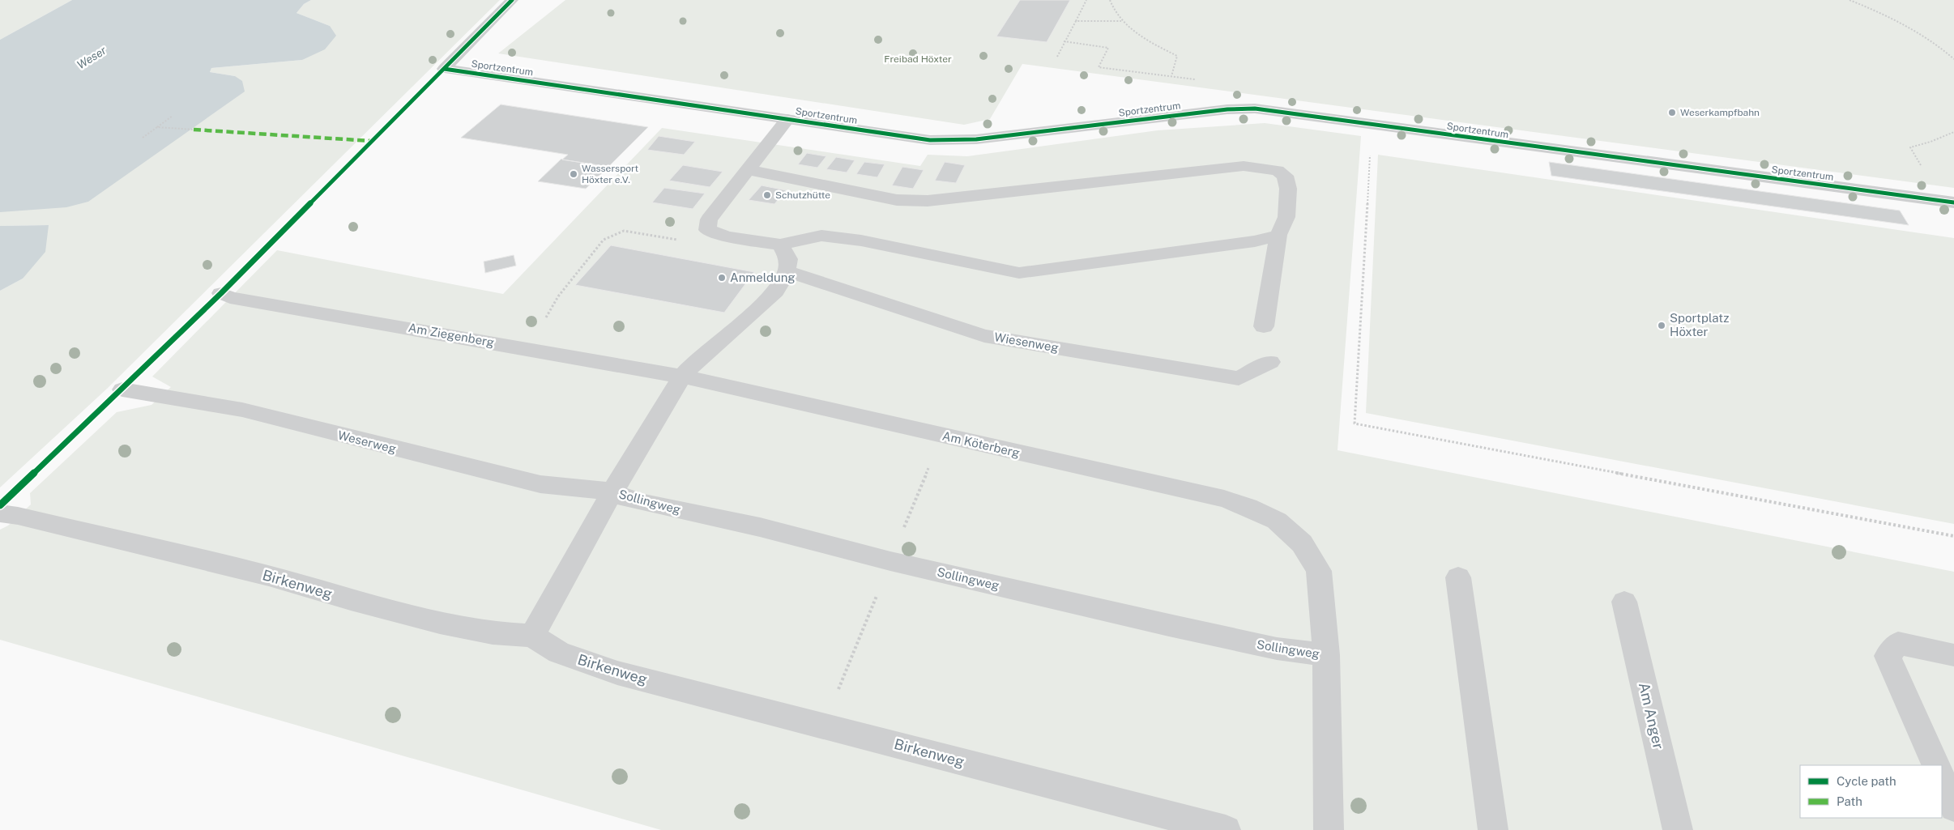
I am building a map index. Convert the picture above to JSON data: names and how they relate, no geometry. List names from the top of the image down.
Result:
{
  "streets": {
    "street": [
      "Sportzentrum",
      "Am Ziegenberg",
      "Wiesenweg",
      "Weserweg",
      "Am Köterberg",
      "Sollingweg",
      "Birkenweg",
      "Am Anger"
    ]
  },
  "crossings": [
    ["Am Ziegenberg", "Am Köterberg"],
    ["Weserweg", "Sollingweg"],
    ["Am Köterberg", "Sollingweg"]
  ],
  "water": ["Weser"],
  "parks": ["Freibad Höxter"],
  "places": [
    "Weserkampfbahn",
    "Wassersport Höxter e.V.",
    "Schutzhütte",
    "Anmeldung",
    "Sportplatz Höxter"
  ],
  "legend": ["Cycle path", "Path"]
}
